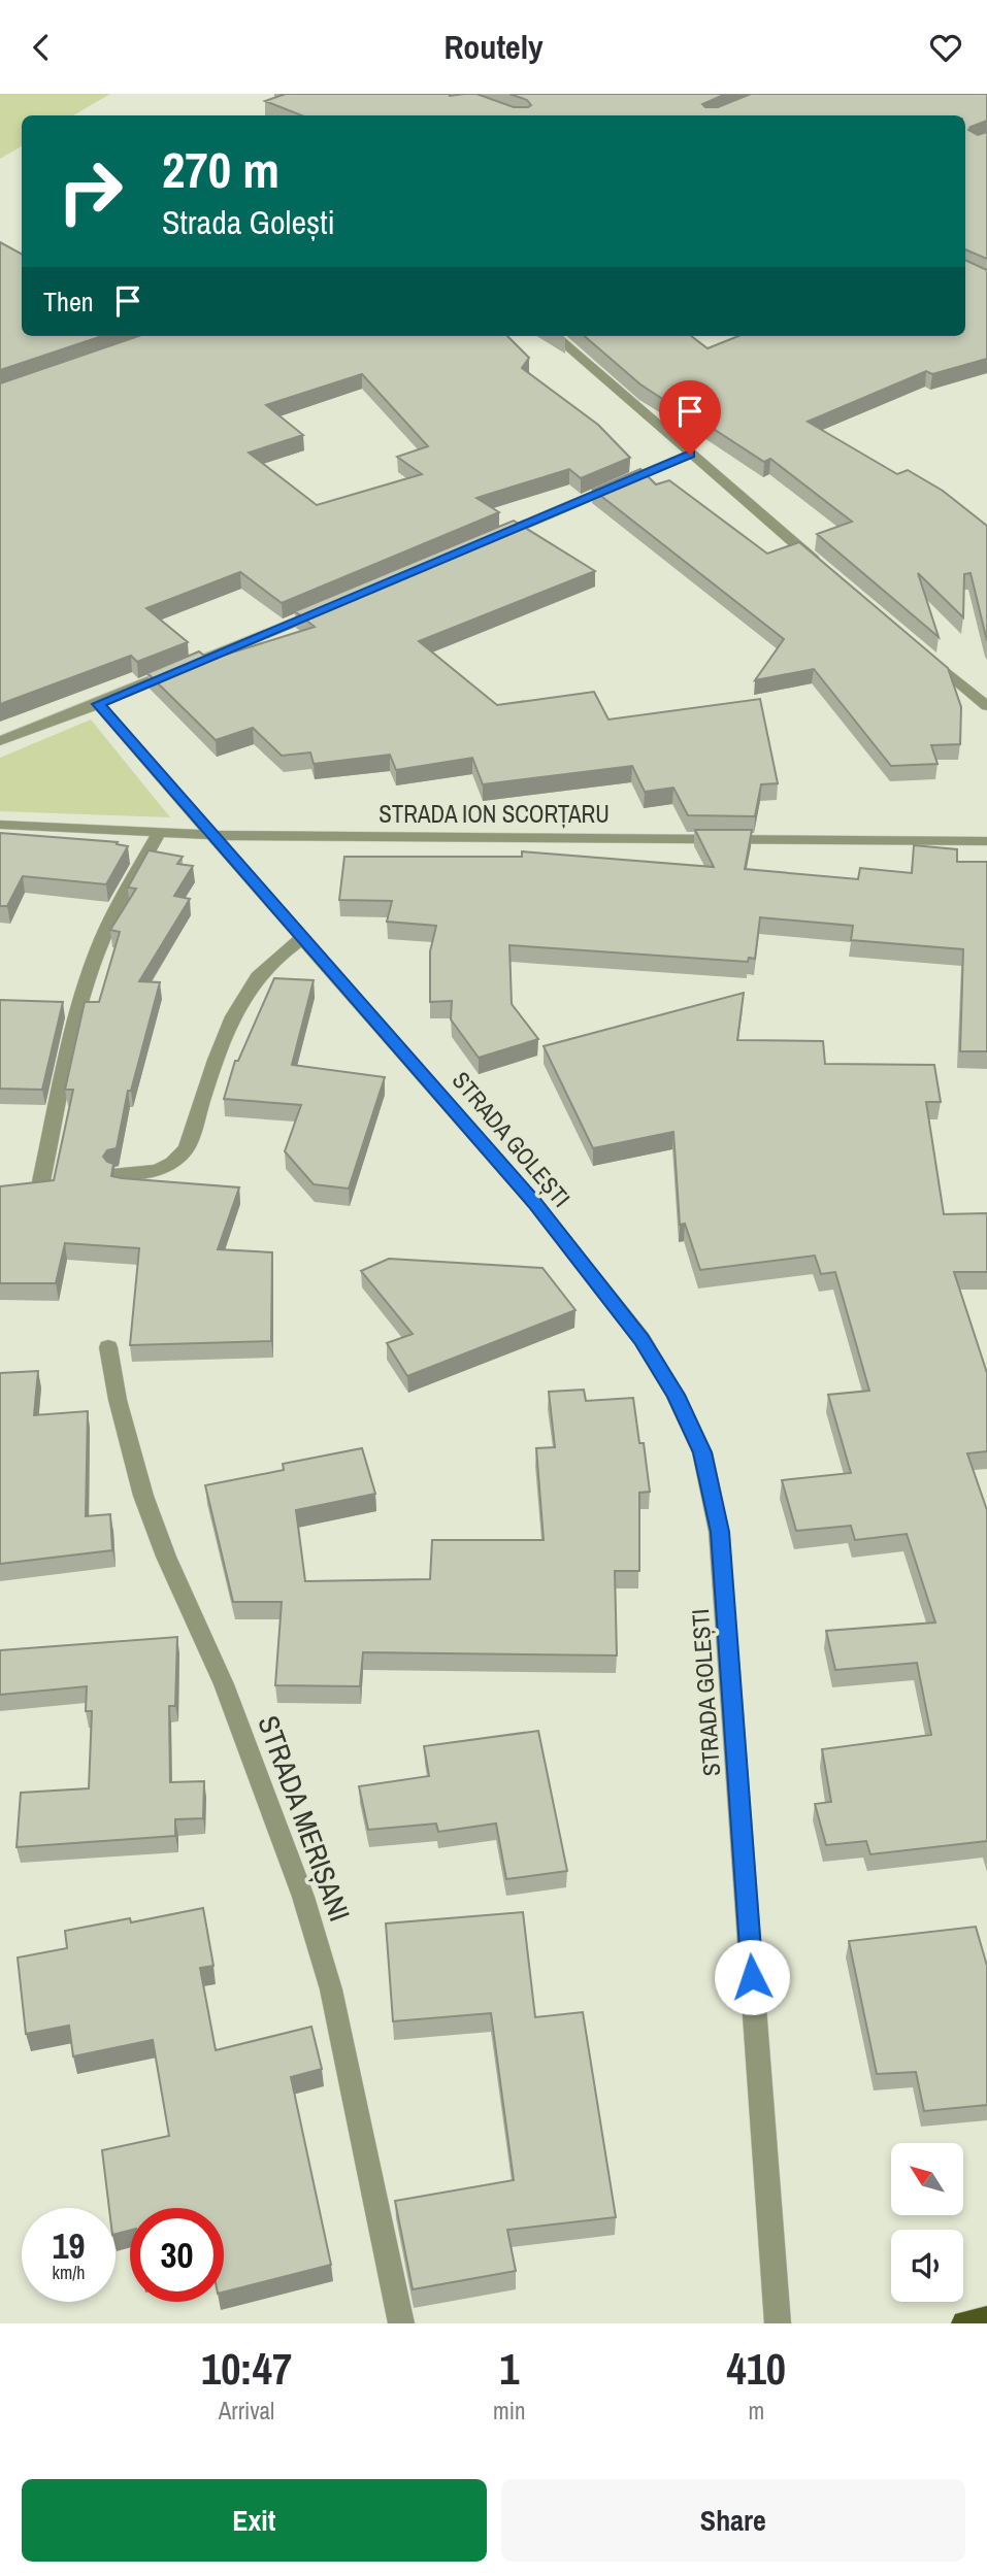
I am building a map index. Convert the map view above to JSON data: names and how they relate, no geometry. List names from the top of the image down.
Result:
{
  "streets": {
    "street": ["STRADA ION SCORȚARU", "STRADA GOLEȘTI", "STRADA MERIȘANI"]
  },
  "crossings": [
    ["STRADA ION SCORȚARU", "STRADA GOLEȘTI"]
  ],
  "north": "top left",
  "page": {
    "header": "Routely",
    "turn": ["270 m", "Strada Golești"],
    "then": "Then",
    "speed": "19 km/h",
    "limit": "30",
    "eta": [
      "10:47",
      "Arrival",
      "1",
      "min",
      "410",
      "m"
    ],
    "buttons": ["Exit", "Share"]
  }
}
